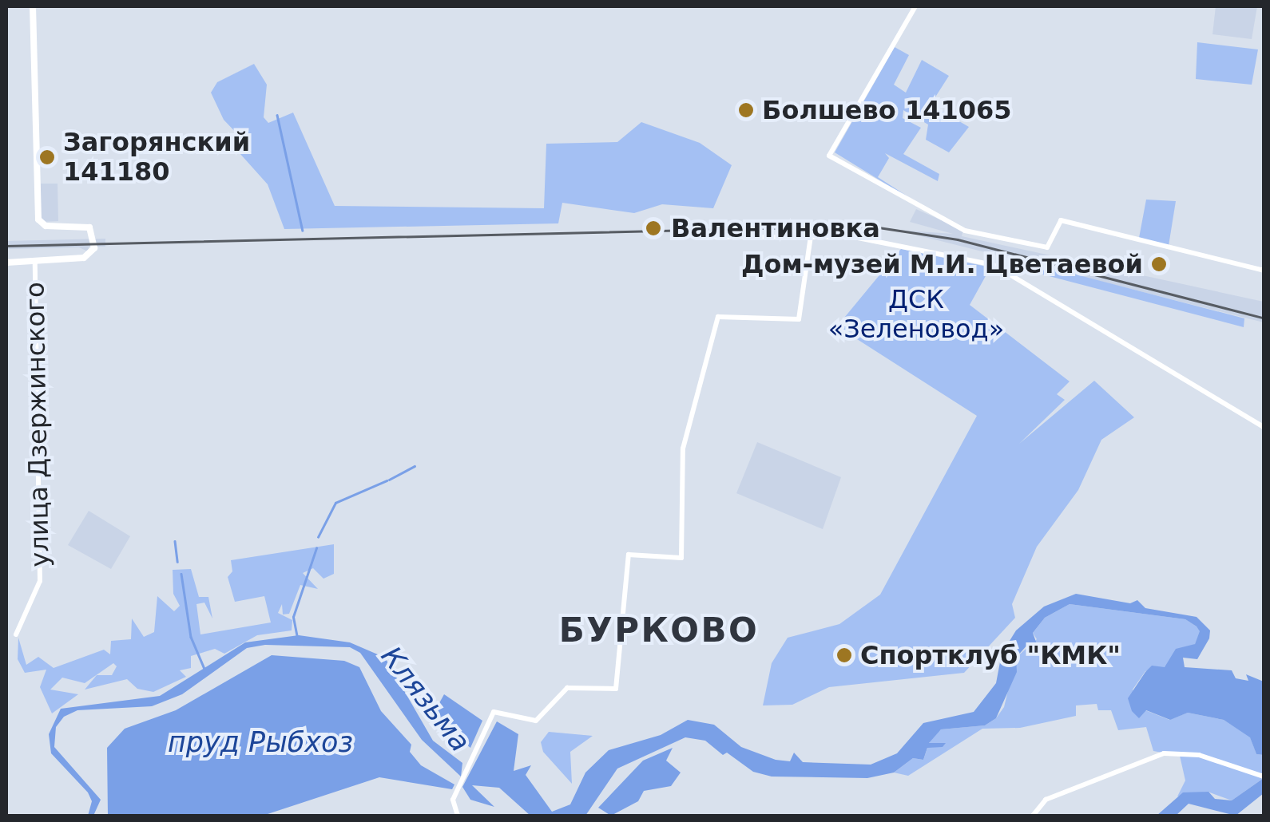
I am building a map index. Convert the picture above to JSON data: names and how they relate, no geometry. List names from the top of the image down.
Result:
{
  "streets": {
    "street": ["улица Дзержинского"]
  },
  "districts": ["БУРКОВО"],
  "water": ["Клязьма", "пруд Рыбхоз"],
  "parks": ["ДСК «Зеленовод»"],
  "places": [
    "Болшево 141065",
    "Загорянский 141180",
    "Валентиновка",
    "Дом-музей М.И. Цветаевой",
    "Спортклуб \"КМК\""
  ]
}
